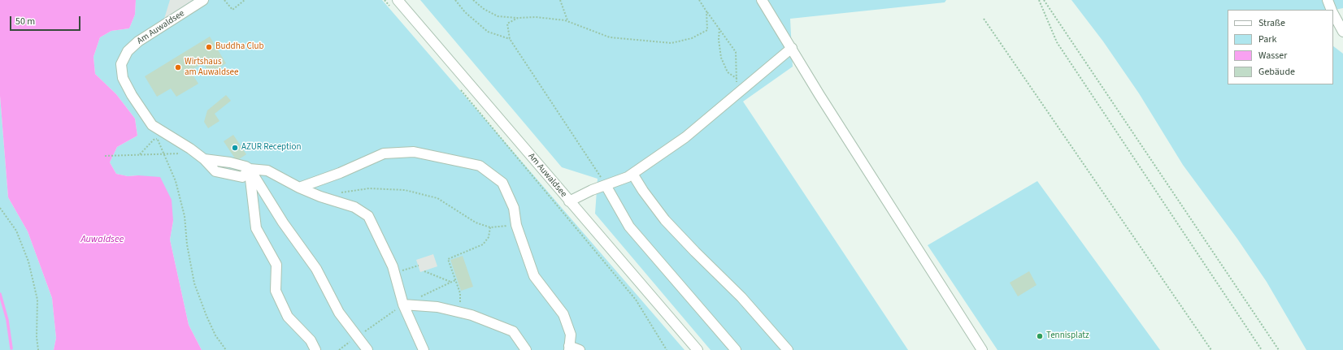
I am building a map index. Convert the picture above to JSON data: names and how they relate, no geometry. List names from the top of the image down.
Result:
{
  "streets": {
    "street": ["Am Auwaldsee"]
  },
  "water": ["Auwaldsee"],
  "places": [
    "Buddha Club",
    "Wirtshaus am Auwaldsee",
    "AZUR Reception",
    "Tennisplatz"
  ],
  "legend": [
    "Straße",
    "Park",
    "Wasser",
    "Gebäude"
  ],
  "scale_bar": "50 m"
}
